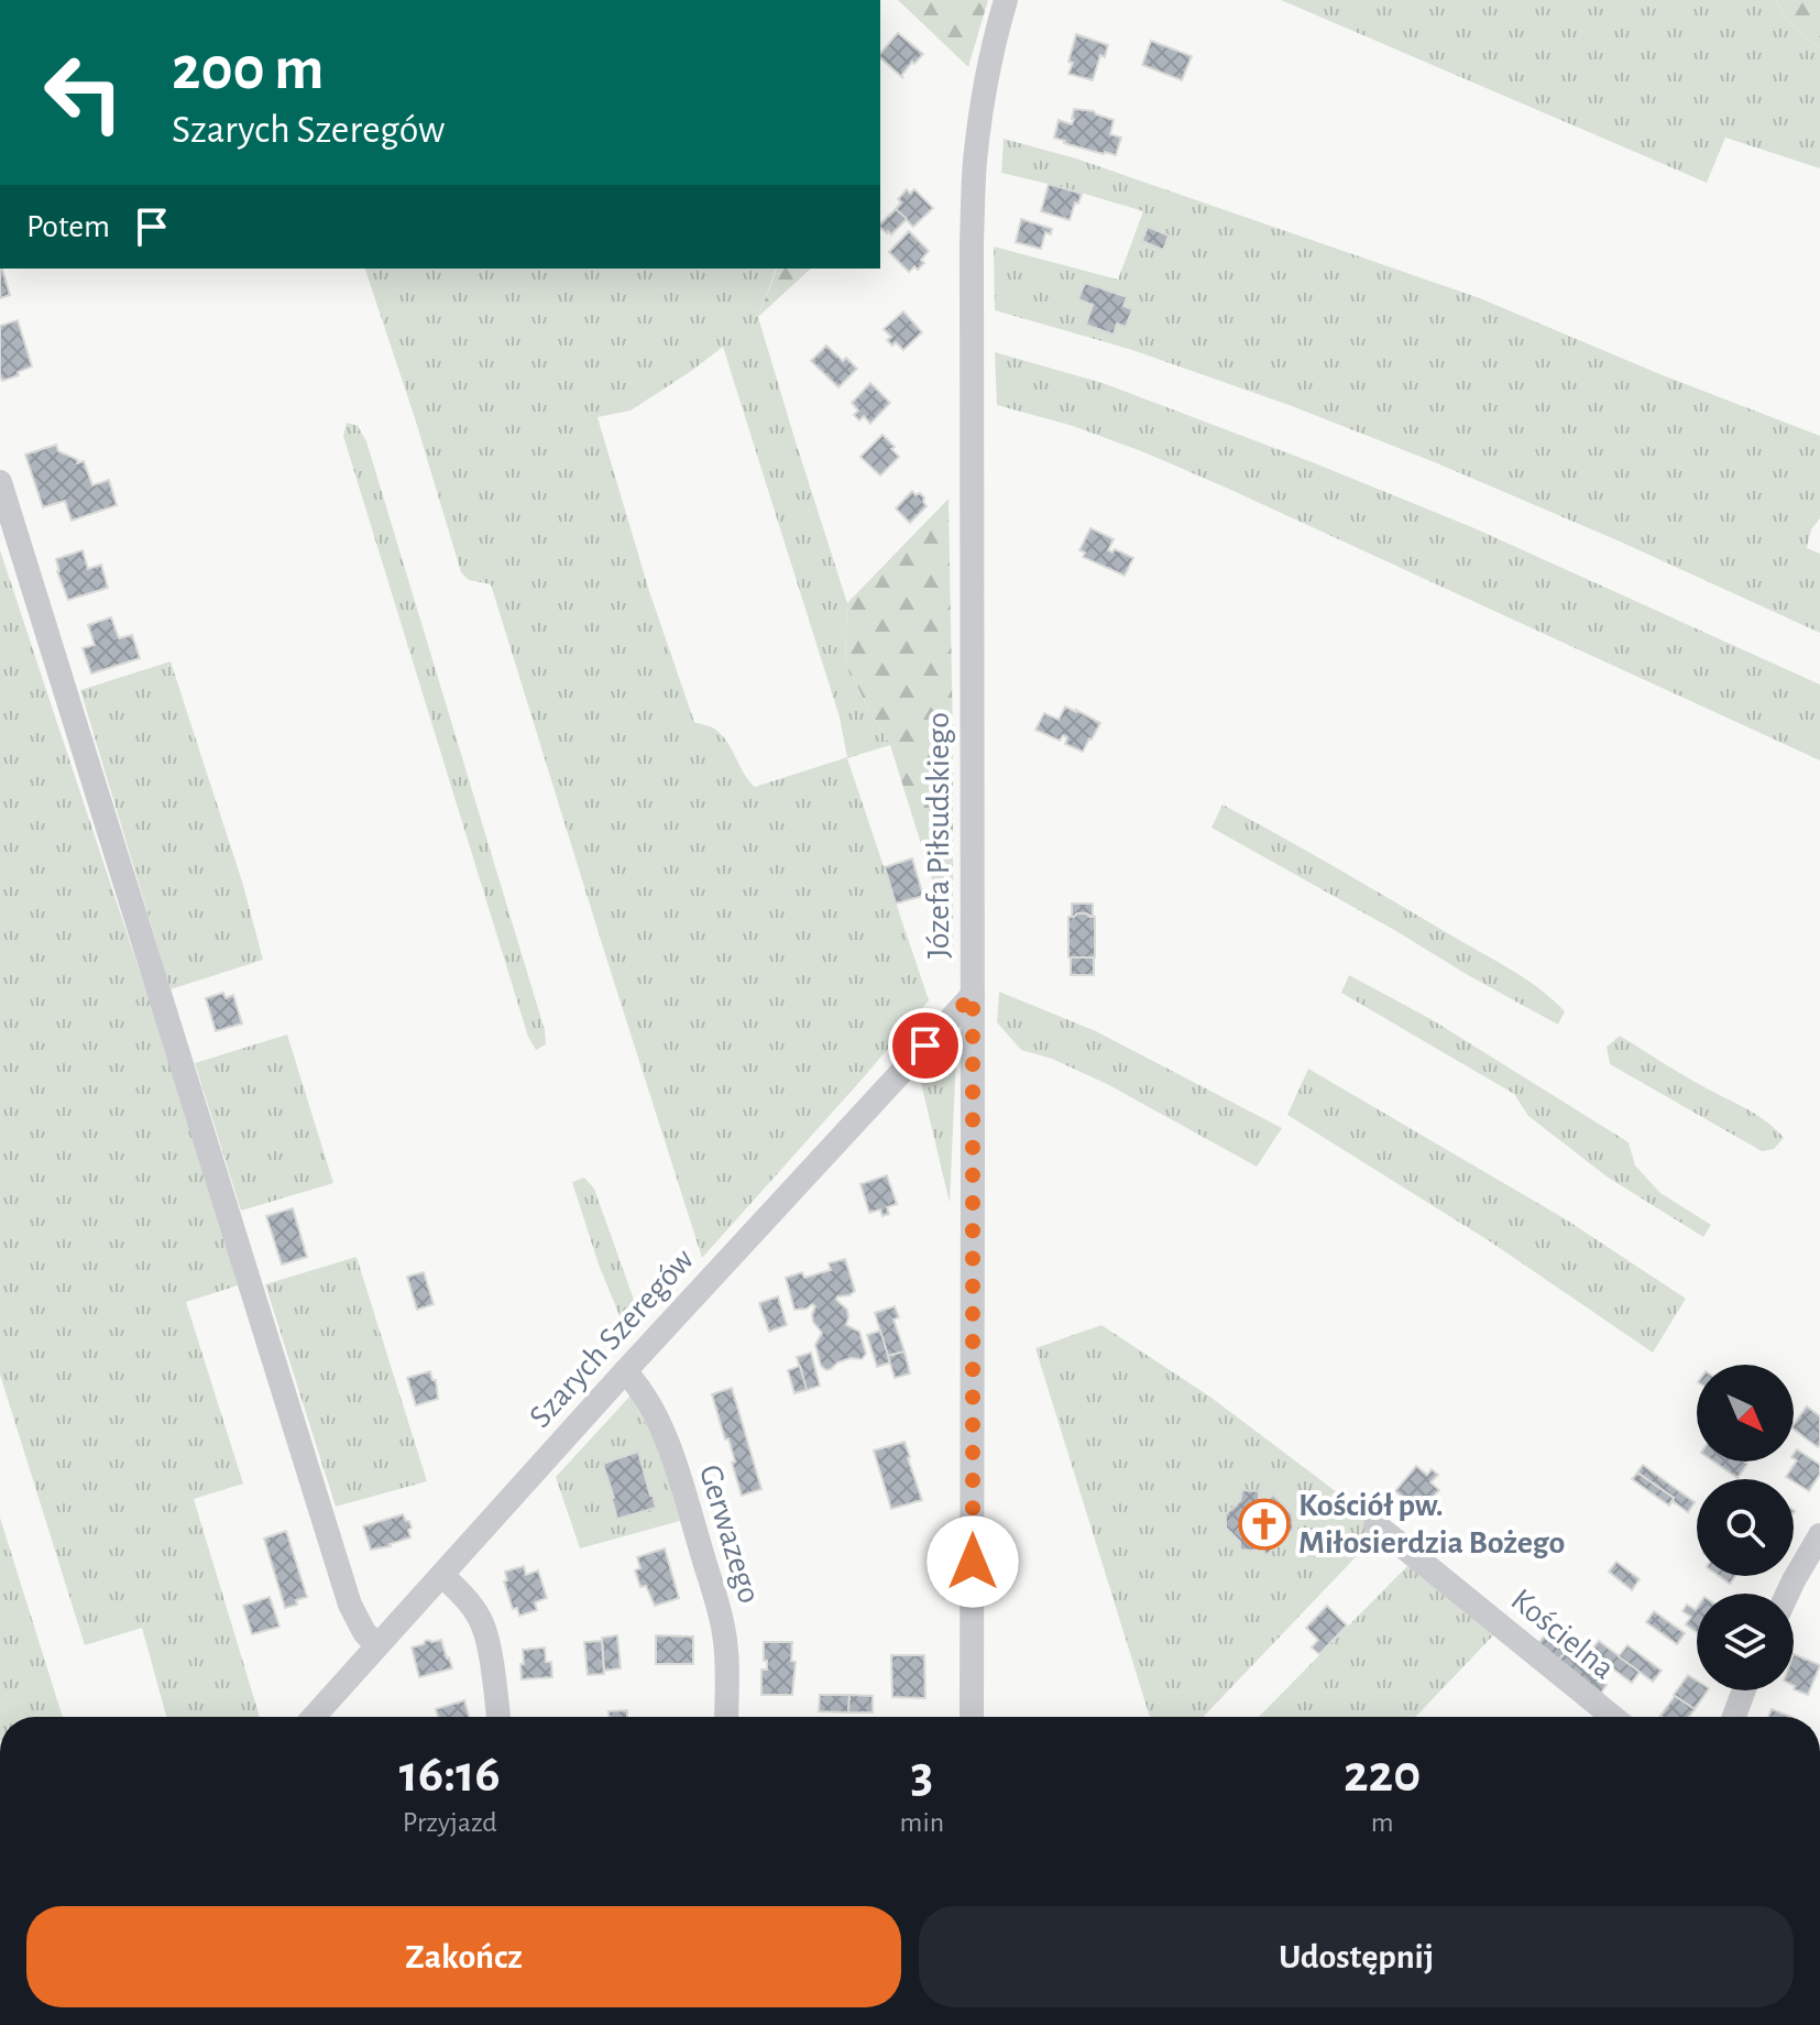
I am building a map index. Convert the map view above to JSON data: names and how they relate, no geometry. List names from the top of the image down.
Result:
{
  "streets": {
    "street": [
      "Józefa Piłsudskiego",
      "Szarych Szeregów",
      "Gerwazego",
      "Kościelna"
    ]
  },
  "crossings": [
    ["Józefa Piłsudskiego", "Szarych Szeregów"],
    ["Szarych Szeregów", "Gerwazego"]
  ],
  "places": {
    "church": ["Kościół pw. Miłosierdzia Bożego"]
  },
  "north": "bottom right",
  "page": {
    "turn": ["200 m", "Szarych Szeregów"],
    "then": "Potem",
    "eta": [
      "16:16",
      "Przyjazd",
      "3",
      "min",
      "220",
      "m"
    ],
    "buttons": ["Zakończ", "Udostępnij"]
  }
}
